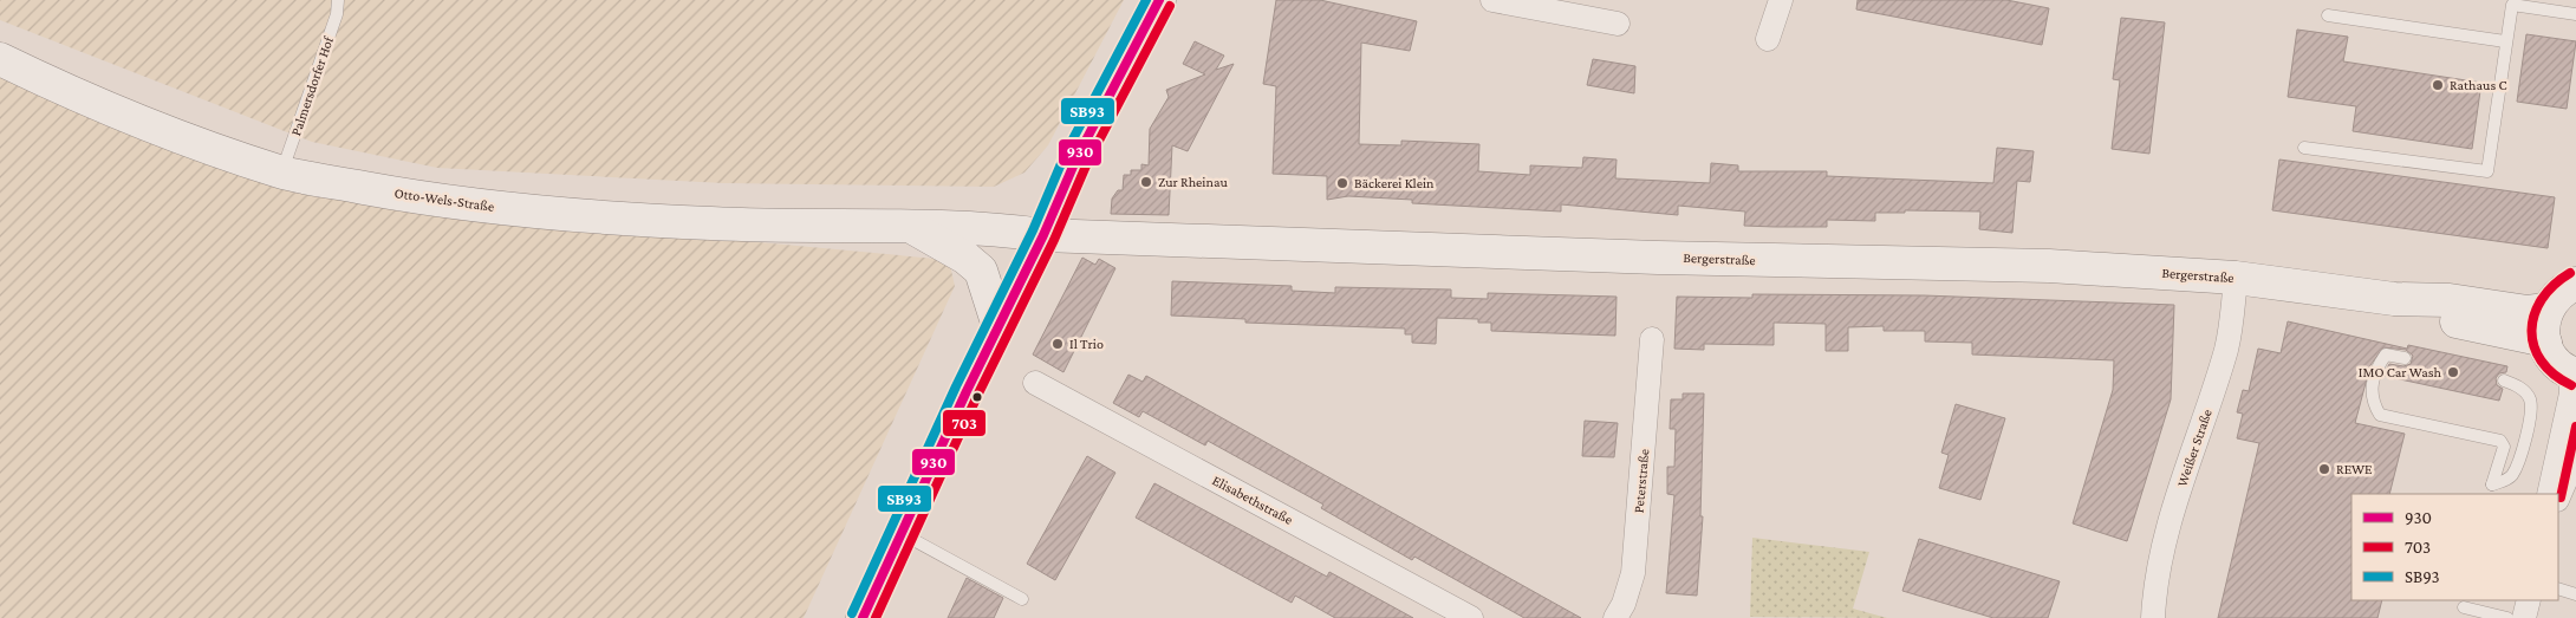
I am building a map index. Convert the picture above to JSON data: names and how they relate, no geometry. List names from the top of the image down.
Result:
{
  "streets": {
    "street": [
      "Otto-Wels-Straße",
      "Bergerstraße",
      "Weißer Straße",
      "Peterstraße",
      "Elisabethstraße"
    ],
    "lane": ["Palmersdorfer Hof"]
  },
  "crossings": [
    ["Palmersdorfer Hof", "Otto-Wels-Straße"],
    ["Otto-Wels-Straße", "Bergerstraße"],
    ["Bergerstraße", "Weißer Straße"]
  ],
  "places": [
    "Rathaus C",
    "Zur Rheinau",
    "Bäckerei Klein",
    "Il Trio",
    "IMO Car Wash",
    "REWE"
  ],
  "lines": ["transit line 930", "transit line SB93", "transit line 703"],
  "legend": ["930", "703", "SB93"]
}
